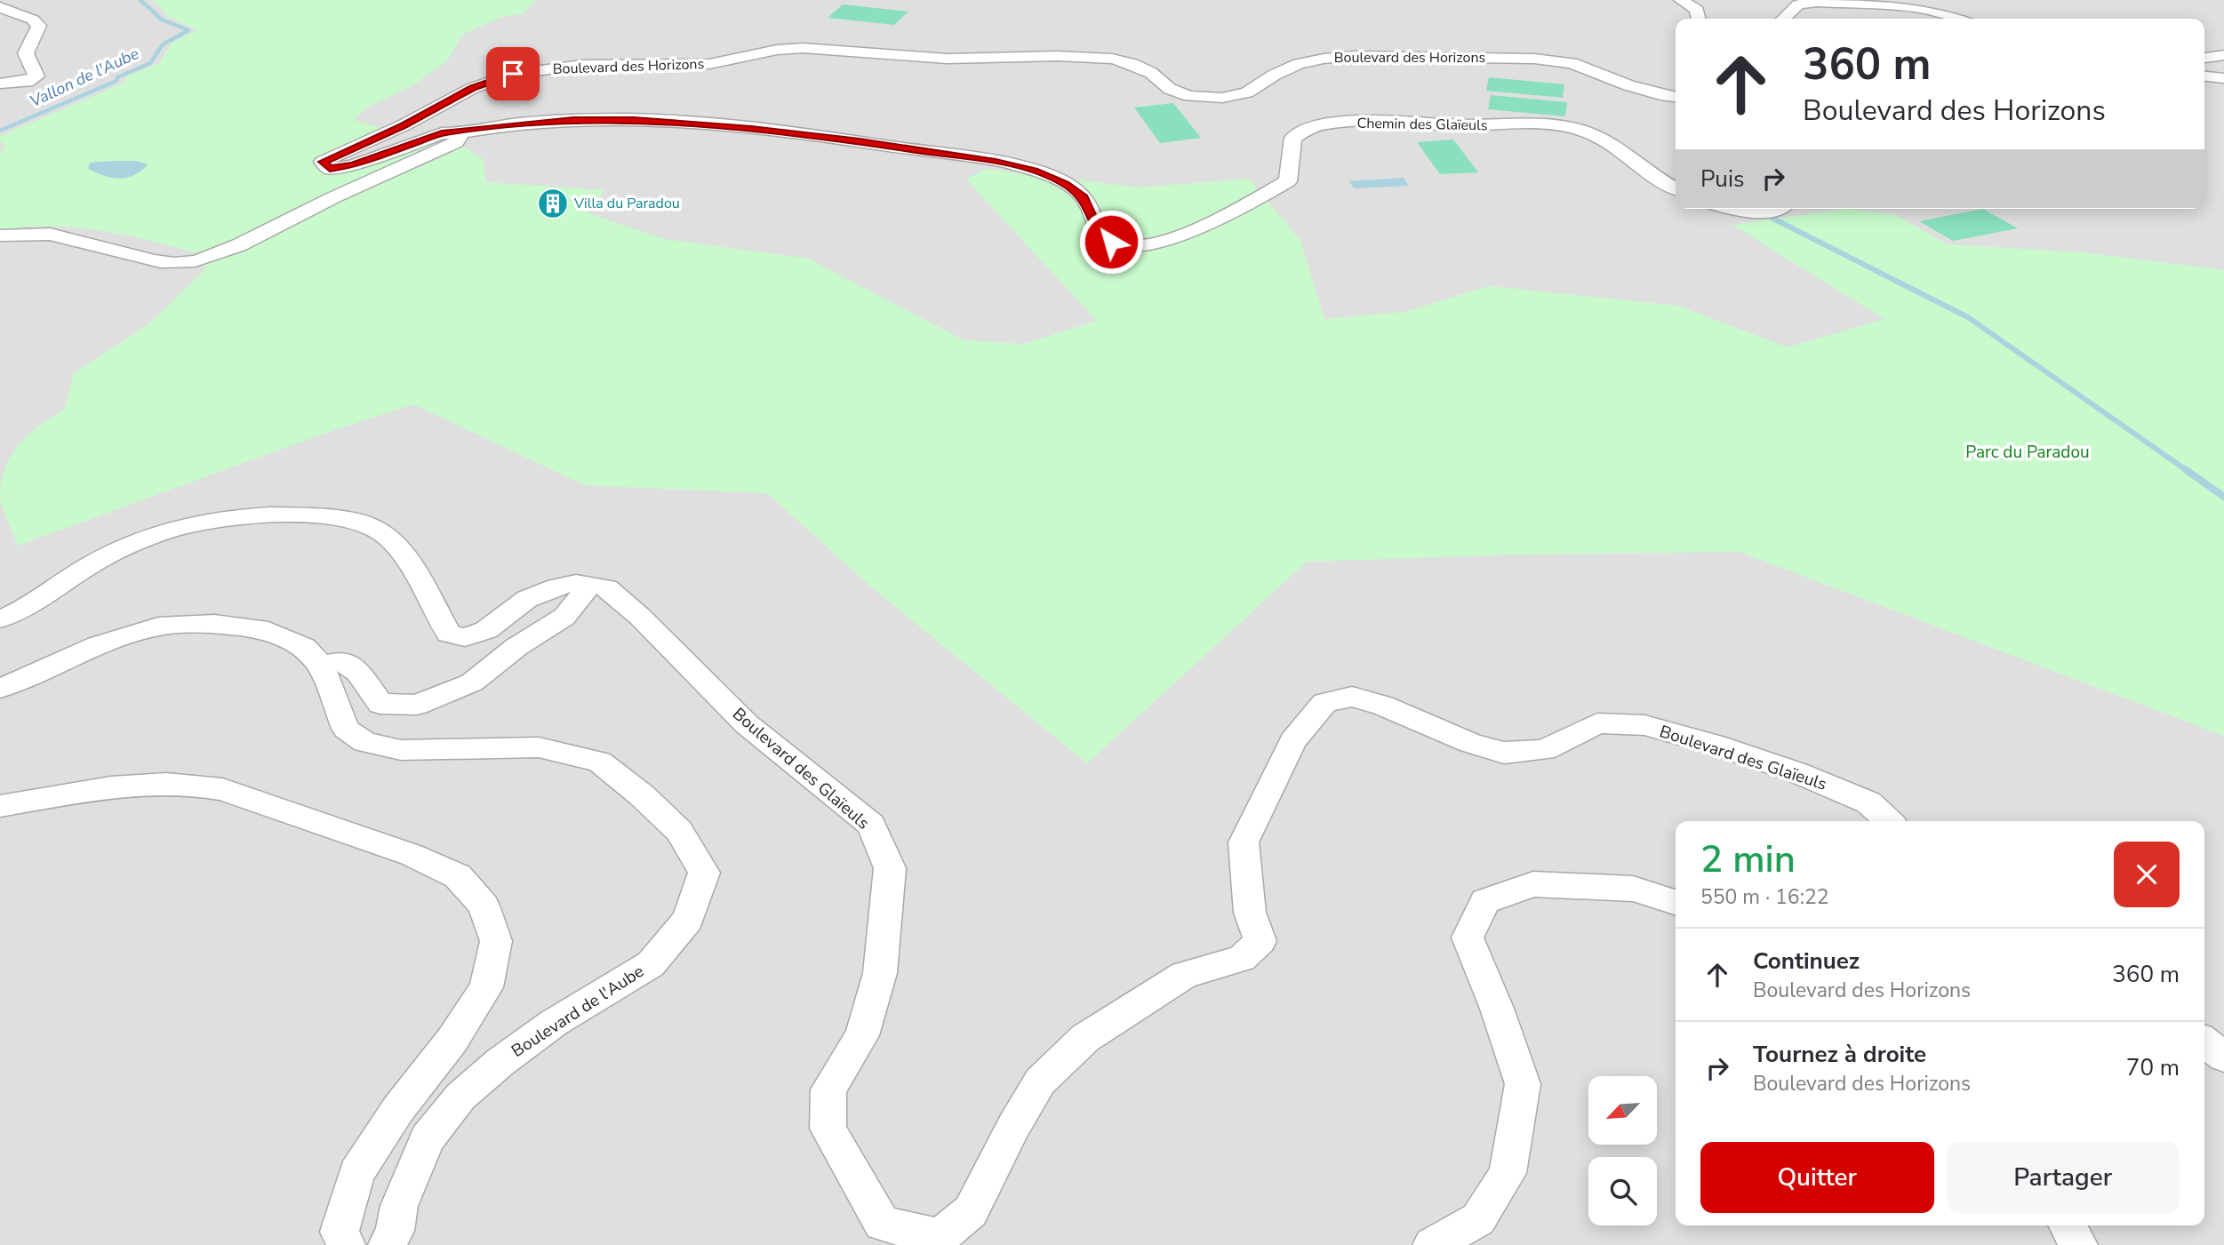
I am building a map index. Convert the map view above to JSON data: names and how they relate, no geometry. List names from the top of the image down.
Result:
{
  "streets": {
    "street": [
      "Boulevard des Horizons",
      "Chemin des Glaïeuls",
      "Boulevard des Glaïeuls",
      "Boulevard de l'Aube"
    ]
  },
  "crossings": [
    ["Boulevard des Horizons", "Chemin des Glaïeuls"]
  ],
  "water": ["Vallon de l'Aube"],
  "parks": ["Parc du Paradou"],
  "places": {
    "building": ["Villa du Paradou"]
  },
  "north": "bottom left",
  "page": {
    "turn": ["360 m", "Boulevard des Horizons"],
    "then": "Puis",
    "heading": ["2 min", "550 m · 16:22"],
    "list": [
      {
        "name": "Continuez",
        "note": "Boulevard des Horizons",
        "value": "360 m"
      },
      {
        "name": "Tournez à droite",
        "note": "Boulevard des Horizons",
        "value": "70 m"
      }
    ],
    "buttons": ["Quitter", "Partager"]
  }
}
